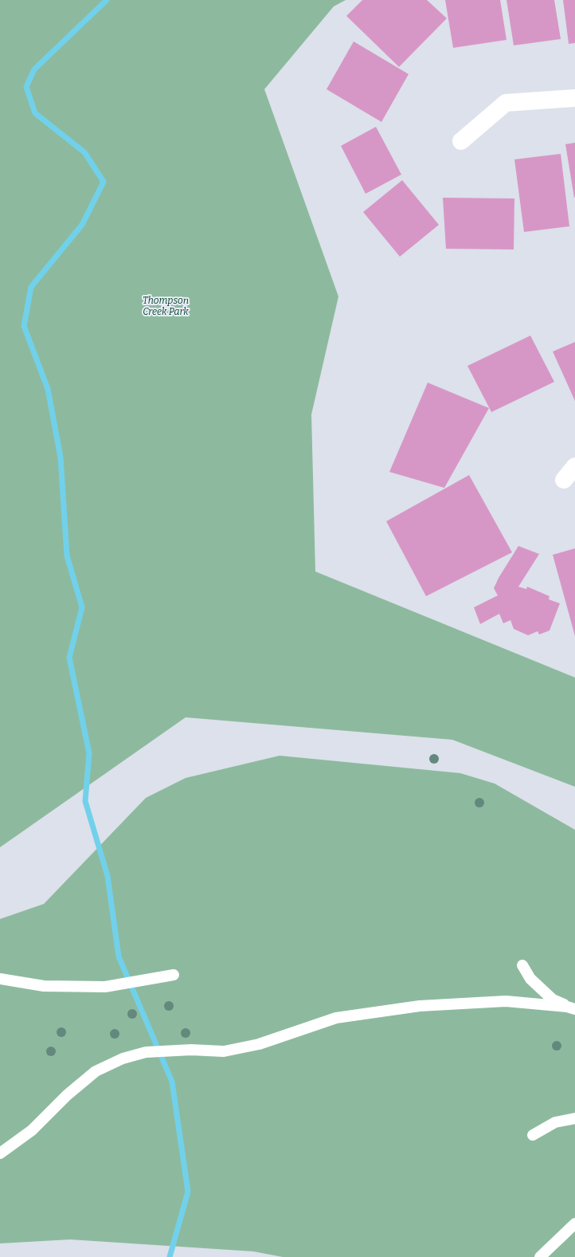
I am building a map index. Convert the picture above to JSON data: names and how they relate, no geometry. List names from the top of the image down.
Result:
{
  "parks": ["Thompson Creek Park"]
}
